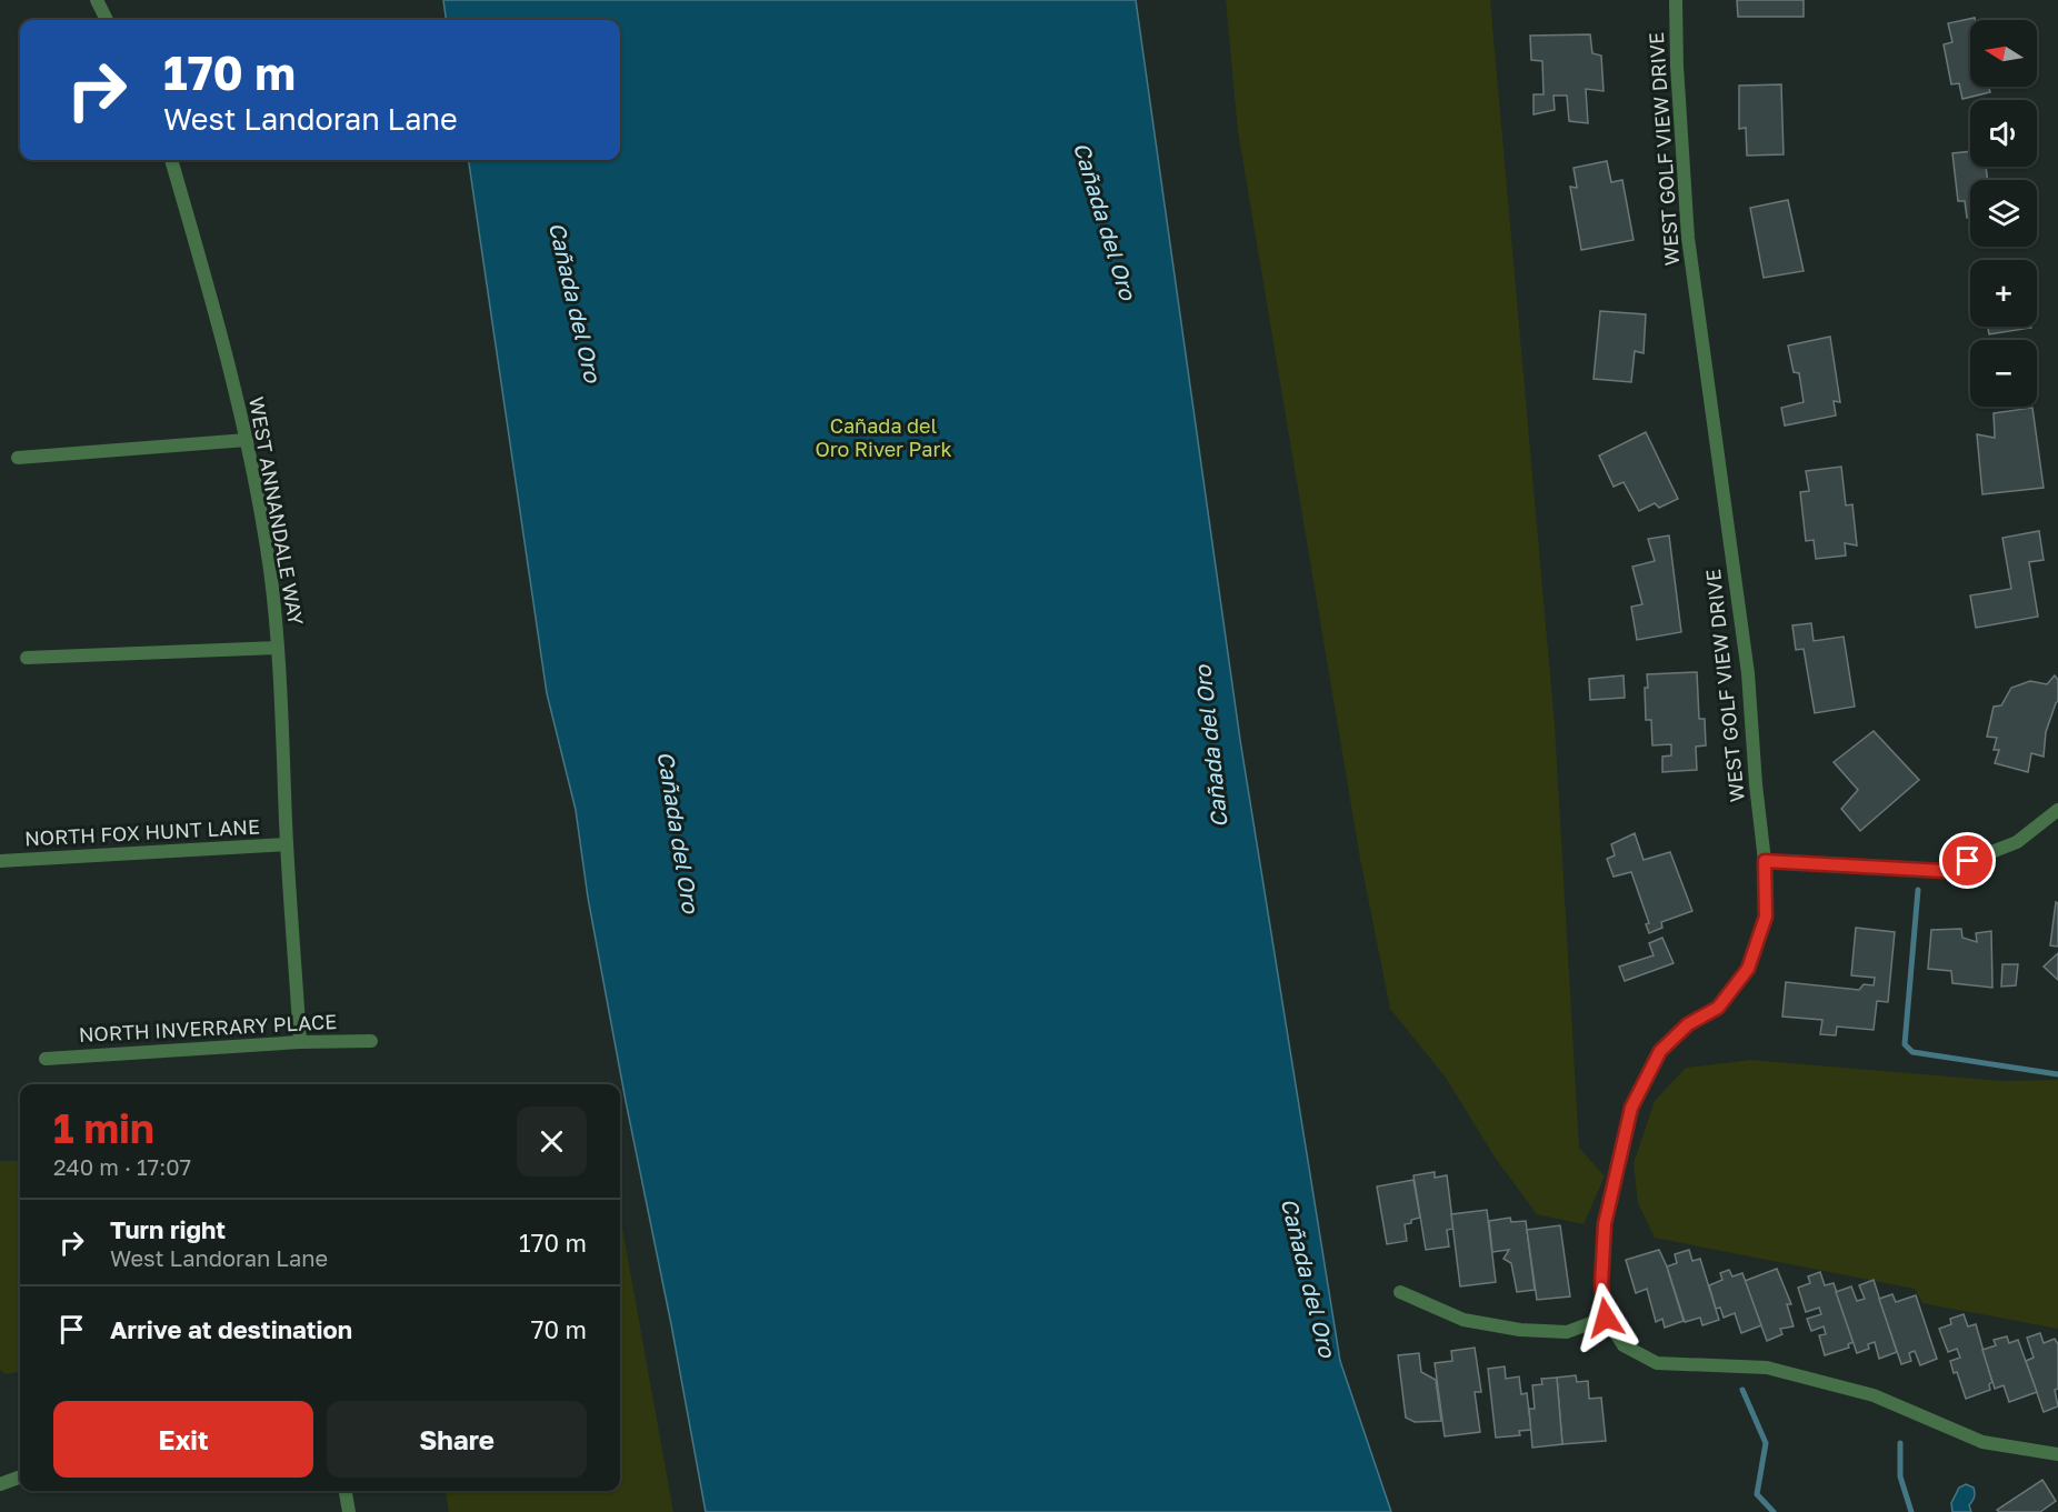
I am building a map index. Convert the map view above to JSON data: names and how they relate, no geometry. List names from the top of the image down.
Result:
{
  "streets": {
    "street": [
      "WEST GOLF VIEW DRIVE",
      "WEST ANNANDALE WAY",
      "NORTH FOX HUNT LANE",
      "NORTH INVERRARY PLACE"
    ]
  },
  "crossings": [
    ["WEST ANNANDALE WAY", "NORTH FOX HUNT LANE"],
    ["WEST ANNANDALE WAY", "NORTH INVERRARY PLACE"]
  ],
  "water": ["Cañada del Oro"],
  "parks": ["Cañada del Oro River Park"],
  "north": "left",
  "page": {
    "map_buttons": ["+", "−"],
    "turn": ["170 m", "West Landoran Lane"],
    "heading": ["1 min", "240 m · 17:07"],
    "list": [
      {
        "name": "Turn right",
        "note": "West Landoran Lane",
        "value": "170 m"
      },
      {
        "name": "Arrive at destination",
        "value": "70 m"
      }
    ],
    "buttons": ["Exit", "Share"]
  }
}
